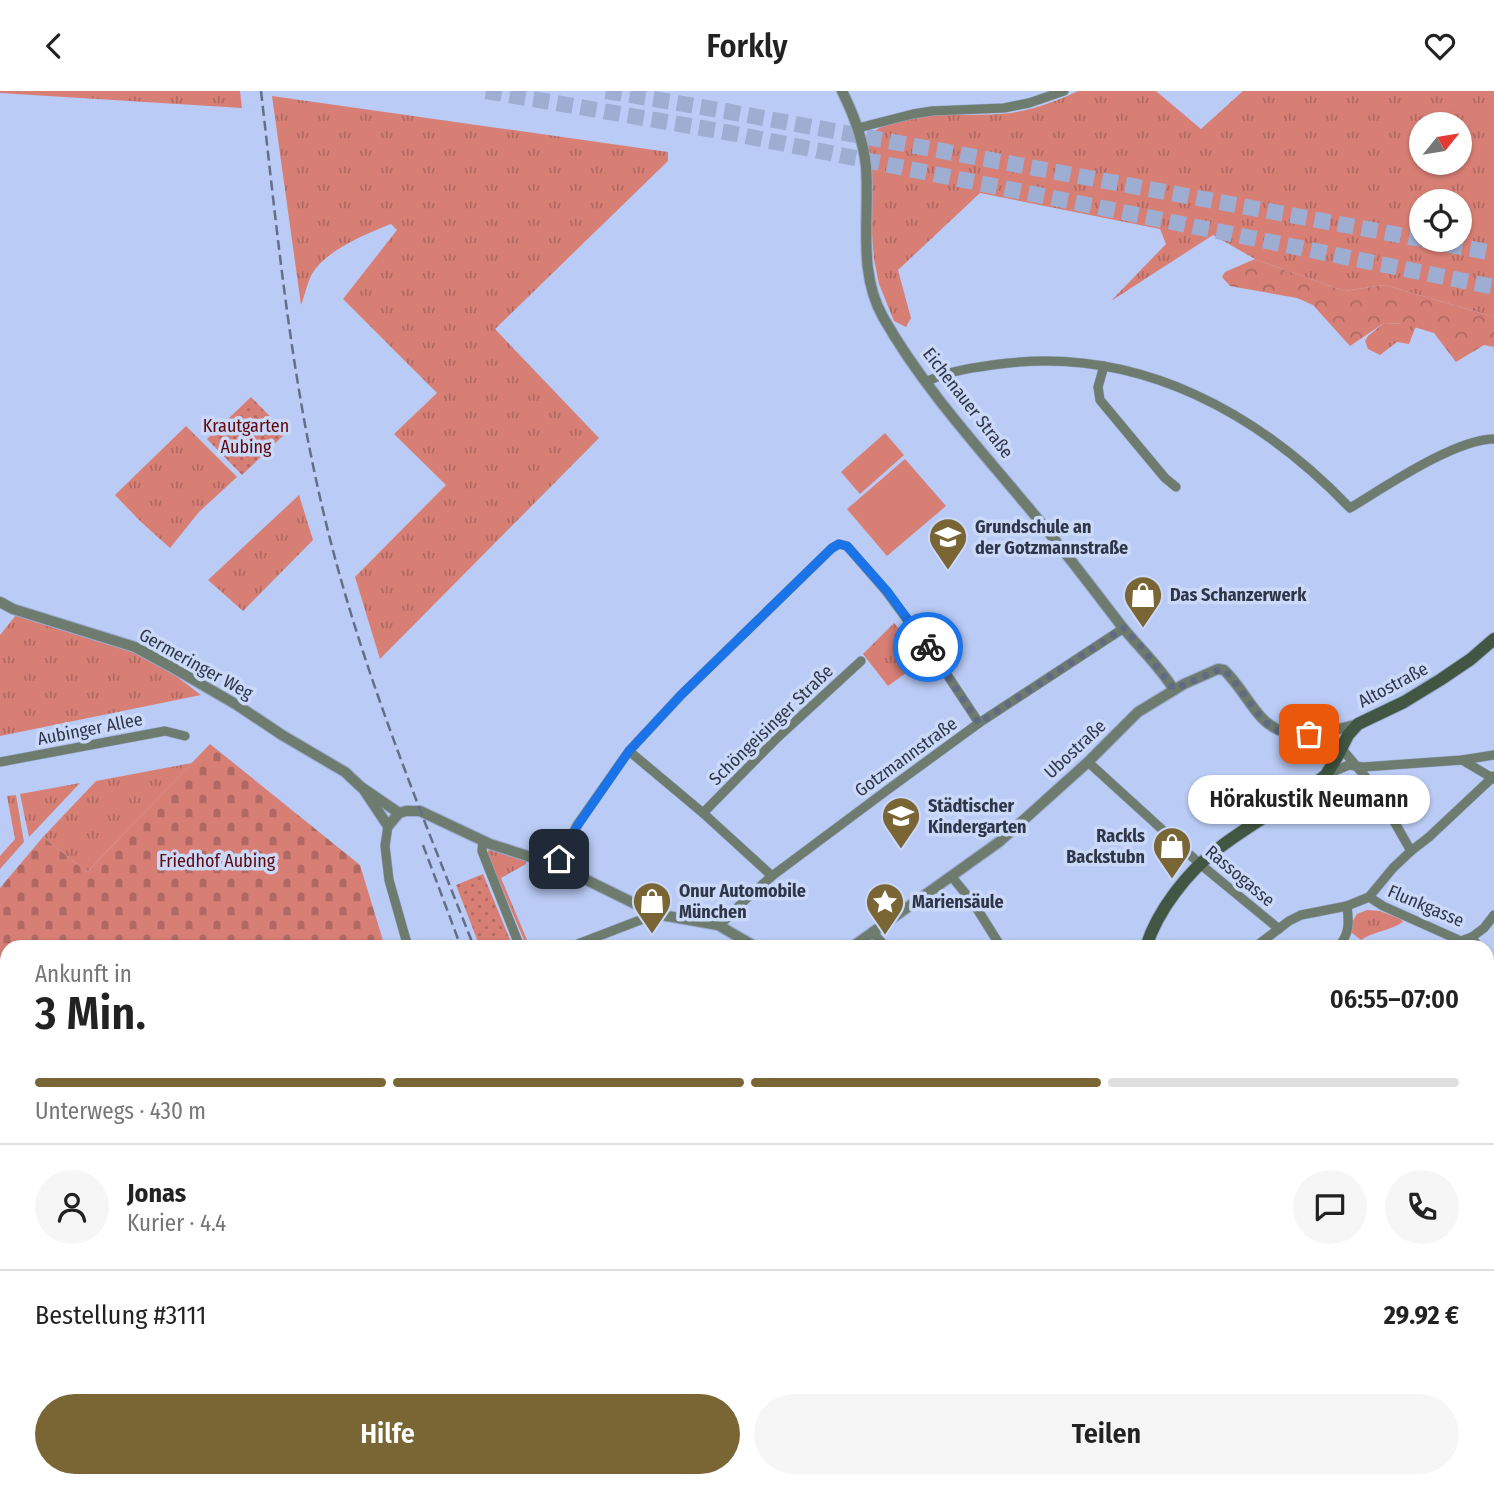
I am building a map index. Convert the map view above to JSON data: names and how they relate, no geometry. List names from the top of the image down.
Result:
{
  "streets": {
    "main road": ["Altostraße"],
    "street": [
      "Eichenauer Straße",
      "Germeringer Weg",
      "Schöngeisinger Straße",
      "Aubinger Allee",
      "Ubostraße",
      "Gotzmannstraße",
      "Rassogasse",
      "Flunkgasse"
    ]
  },
  "crossings": [
    ["Eichenauer Straße", "Ubostraße"],
    ["Eichenauer Straße", "Gotzmannstraße"],
    ["Germeringer Weg", "Gotzmannstraße"],
    ["Altostraße", "Ubostraße"],
    ["Altostraße", "Rassogasse"],
    ["Ubostraße", "Rassogasse"]
  ],
  "parks": ["Krautgarten Aubing", "Friedhof Aubing"],
  "places": {
    "school or university": ["Grundschule an der Gotzmannstraße", "Städtischer Kindergarten"],
    "shop": ["Das Schanzerwerk", "Rackls Backstubn", "Onur Automobile München"],
    "other": ["Hörakustik Neumann"],
    "place": ["Mariensäule"]
  },
  "north": "top right",
  "page": {
    "header": "Forkly",
    "bubble": "Hörakustik Neumann",
    "heading": ["3 Min.", "Ankunft in", "06:55–07:00"],
    "panel": [
      "Jonas",
      "Kurier · 4.4",
      "Bestellung #3111",
      "29.92 €"
    ],
    "bar": "Unterwegs · 430 m",
    "buttons": ["Hilfe", "Teilen"]
  }
}
